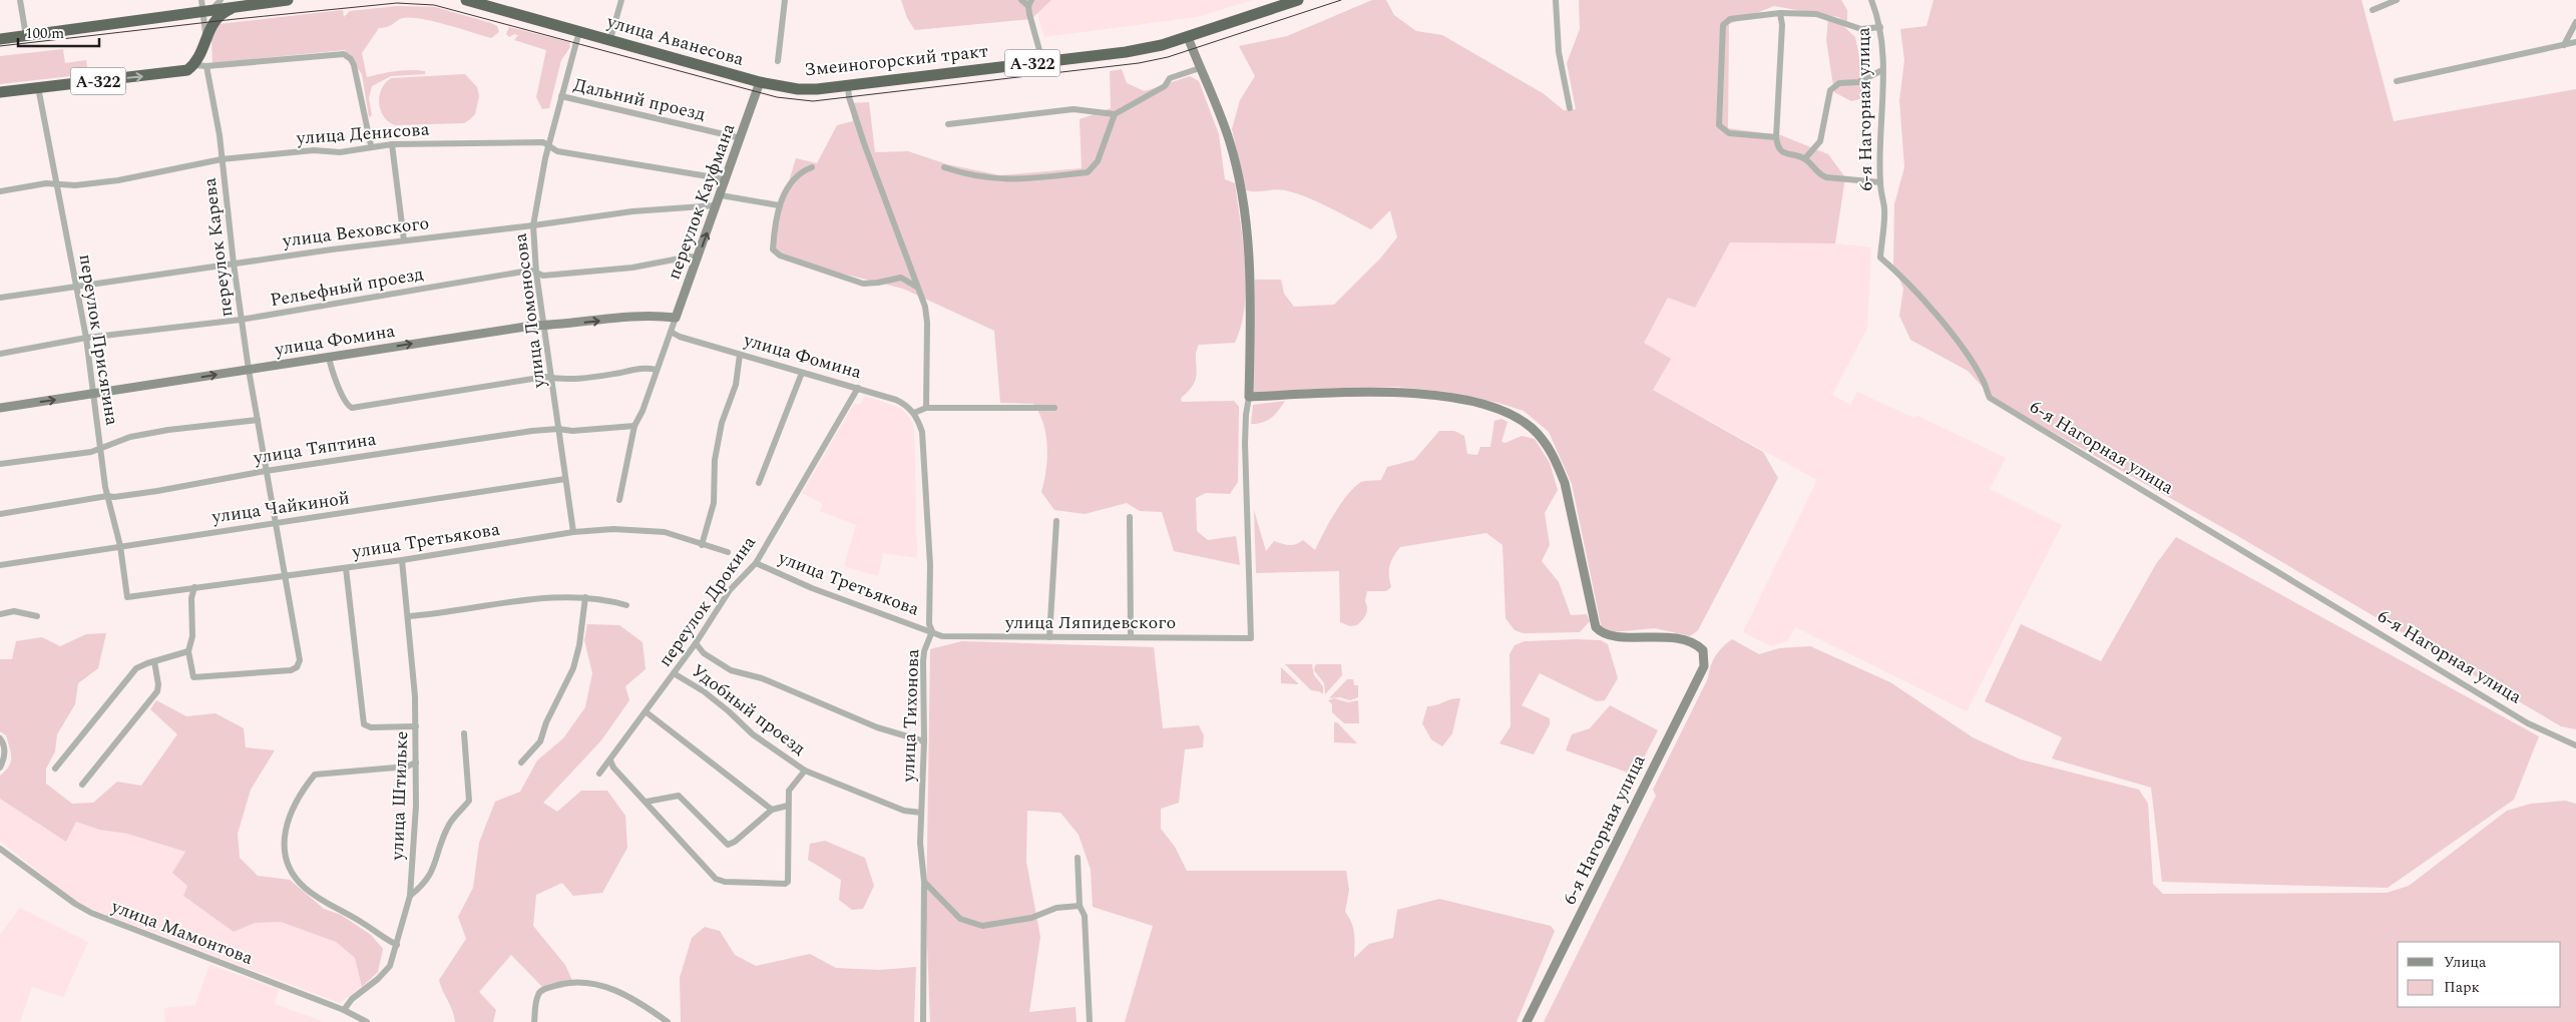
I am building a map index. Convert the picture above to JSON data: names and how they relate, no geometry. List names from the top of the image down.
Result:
{
  "streets": {
    "highway": ["улица Аванесова", "Змеиногорский тракт", "А-322"],
    "street": [
      "Дальний проезд",
      "6-я Нагорная улица",
      "улица Денисова",
      "переулок Кауфмана",
      "улица Веховского",
      "переулок Карева",
      "Рельефный проезд",
      "улица Ломоносова",
      "переулок Присягина",
      "улица Фомина",
      "улица Тяптина",
      "улица Чайкиной",
      "улица Третьякова",
      "переулок Дрокина",
      "улица Ляпидевского",
      "Удобный проезд",
      "улица Тихонова",
      "улица Штильке",
      "улица Мамонтова"
    ]
  },
  "crossings": [
    ["улица Аванесова", "Змеиногорский тракт"],
    ["улица Аванесова", "переулок Кауфмана"],
    ["улица Аванесова", "улица Ломоносова"],
    ["Змеиногорский тракт", "переулок Кауфмана"],
    ["А-322", "переулок Карева"],
    ["А-322", "переулок Присягина"],
    ["Дальний проезд", "переулок Кауфмана"],
    ["Дальний проезд", "улица Ломоносова"],
    ["6-я Нагорная улица", "улица Ляпидевского"],
    ["улица Денисова", "переулок Кауфмана"],
    ["улица Денисова", "переулок Карева"],
    ["улица Денисова", "улица Ломоносова"],
    ["улица Денисова", "переулок Присягина"],
    ["переулок Кауфмана", "улица Веховского"],
    ["переулок Кауфмана", "Рельефный проезд"],
    ["переулок Кауфмана", "улица Фомина"],
    ["переулок Кауфмана", "улица Тяптина"],
    ["улица Веховского", "переулок Карева"],
    ["улица Веховского", "улица Ломоносова"],
    ["улица Веховского", "переулок Присягина"],
    ["переулок Карева", "Рельефный проезд"],
    ["переулок Карева", "улица Фомина"],
    ["переулок Карева", "улица Тяптина"],
    ["переулок Карева", "улица Чайкиной"],
    ["переулок Карева", "улица Третьякова"],
    ["Рельефный проезд", "улица Ломоносова"],
    ["Рельефный проезд", "переулок Присягина"],
    ["улица Ломоносова", "улица Фомина"],
    ["улица Ломоносова", "улица Тяптина"],
    ["улица Ломоносова", "улица Чайкиной"],
    ["улица Ломоносова", "улица Третьякова"],
    ["переулок Присягина", "улица Фомина"],
    ["переулок Присягина", "улица Тяптина"],
    ["переулок Присягина", "улица Чайкиной"],
    ["переулок Присягина", "улица Третьякова"],
    ["улица Фомина", "переулок Дрокина"],
    ["улица Фомина", "улица Тихонова"],
    ["улица Третьякова", "переулок Дрокина"],
    ["улица Третьякова", "улица Ляпидевского"],
    ["улица Третьякова", "улица Тихонова"],
    ["улица Третьякова", "улица Штильке"],
    ["переулок Дрокина", "Удобный проезд"],
    ["улица Ляпидевского", "улица Тихонова"],
    ["Удобный проезд", "улица Тихонова"],
    ["улица Штильке", "улица Мамонтова"]
  ],
  "legend": ["Улица", "Парк"],
  "scale_bar": "100 m"
}
